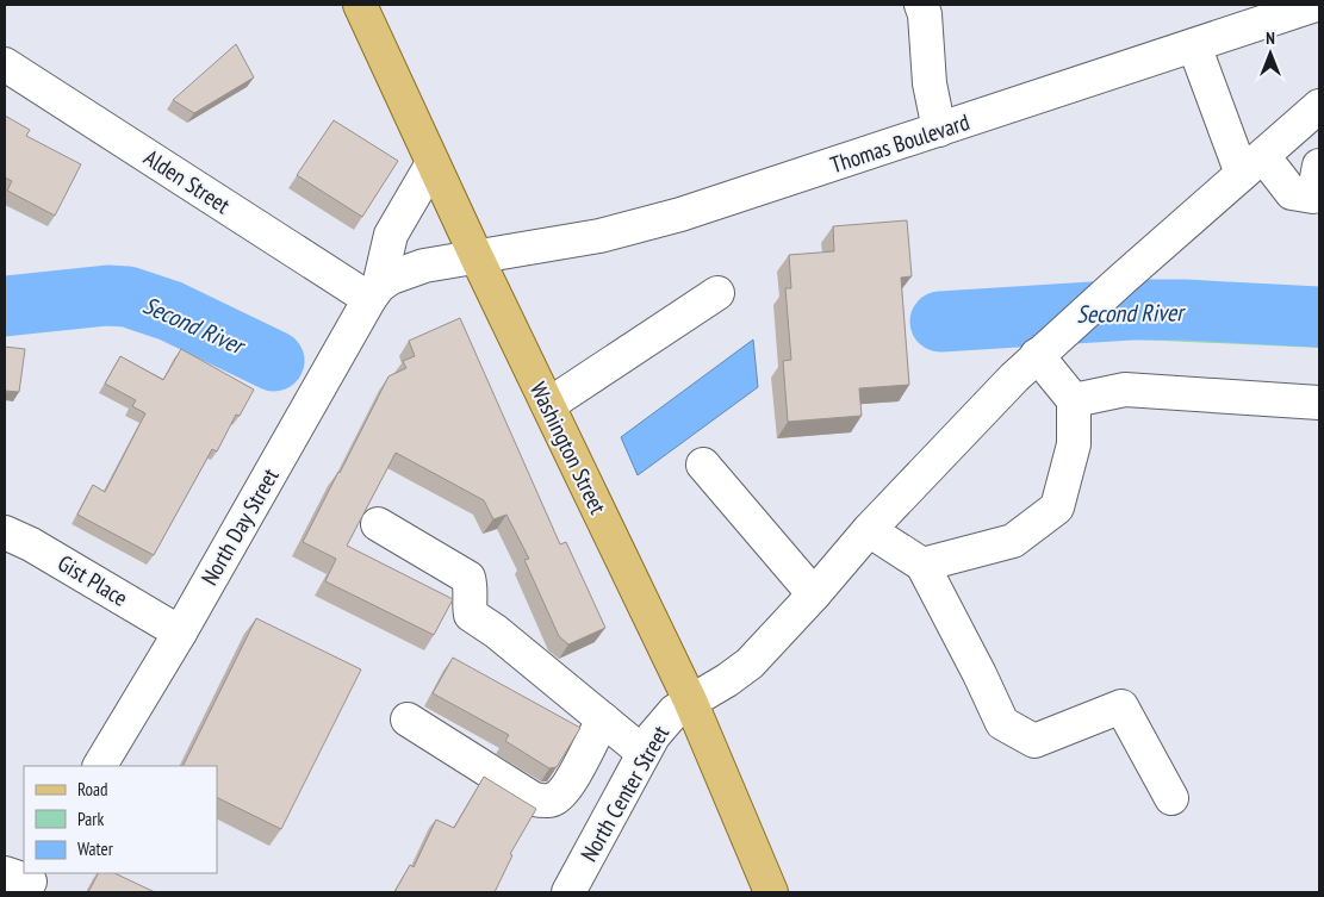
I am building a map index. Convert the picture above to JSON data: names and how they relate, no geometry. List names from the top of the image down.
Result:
{
  "streets": {
    "main road": ["Washington Street"],
    "street": [
      "Thomas Boulevard",
      "Alden Street",
      "North Day Street",
      "Gist Place",
      "North Center Street"
    ]
  },
  "crossings": [
    ["Thomas Boulevard", "Washington Street"],
    ["Thomas Boulevard", "North Day Street"],
    ["Alden Street", "North Day Street"],
    ["Washington Street", "North Day Street"],
    ["Washington Street", "North Center Street"],
    ["North Day Street", "Gist Place"]
  ],
  "water": ["Second River"],
  "legend": ["Road", "Park", "Water"],
  "north": "top"
}
